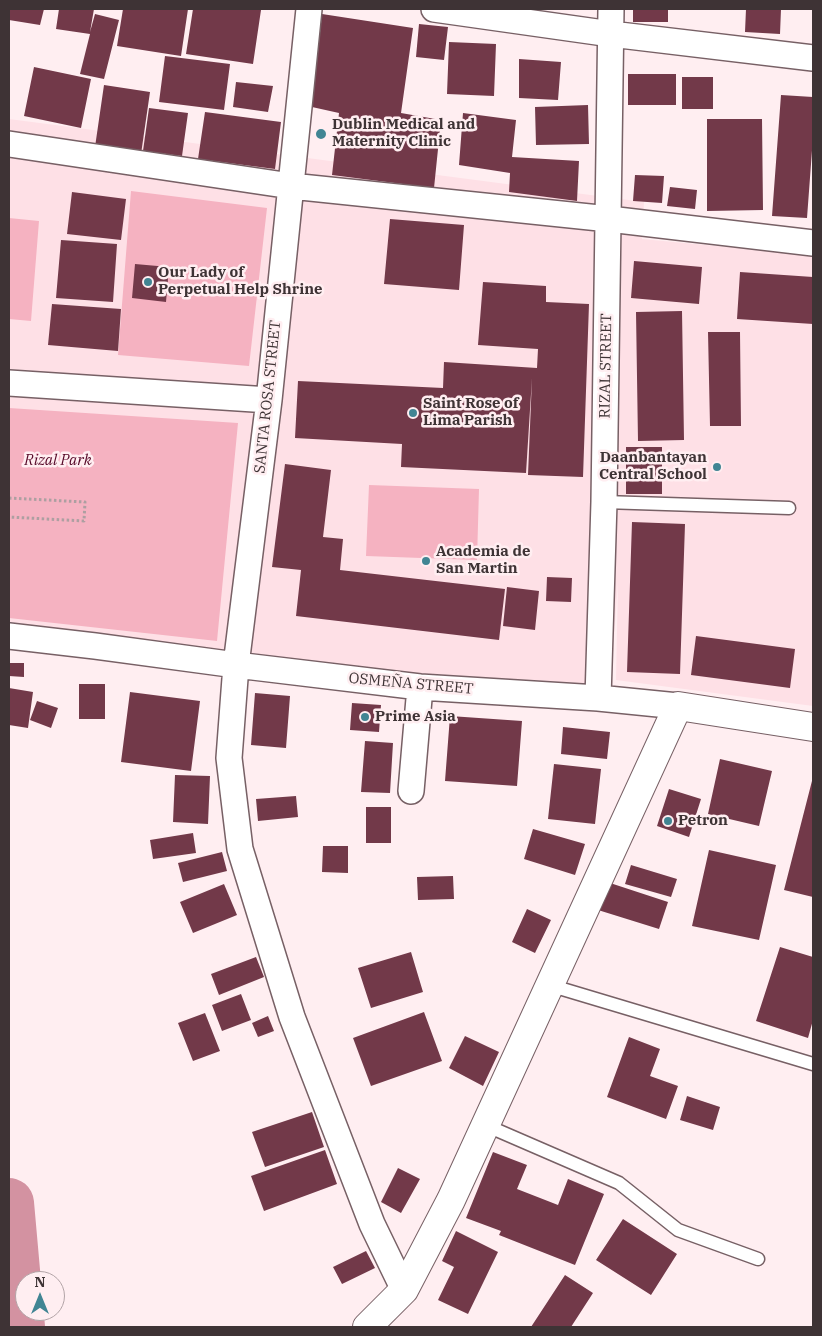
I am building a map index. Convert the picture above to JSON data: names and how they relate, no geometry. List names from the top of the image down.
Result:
{
  "streets": {
    "main road": ["OSMEÑA STREET"],
    "street": ["RIZAL STREET", "SANTA ROSA STREET"]
  },
  "crossings": [
    ["RIZAL STREET", "OSMEÑA STREET"],
    ["SANTA ROSA STREET", "OSMEÑA STREET"]
  ],
  "parks": ["Rizal Park"],
  "places": [
    "Dublin Medical and Maternity Clinic",
    "Our Lady of Perpetual Help Shrine",
    "Saint Rose of Lima Parish",
    "Daanbantayan Central School",
    "Academia de San Martin",
    "Prime Asia",
    "Petron"
  ],
  "north": "top"
}
